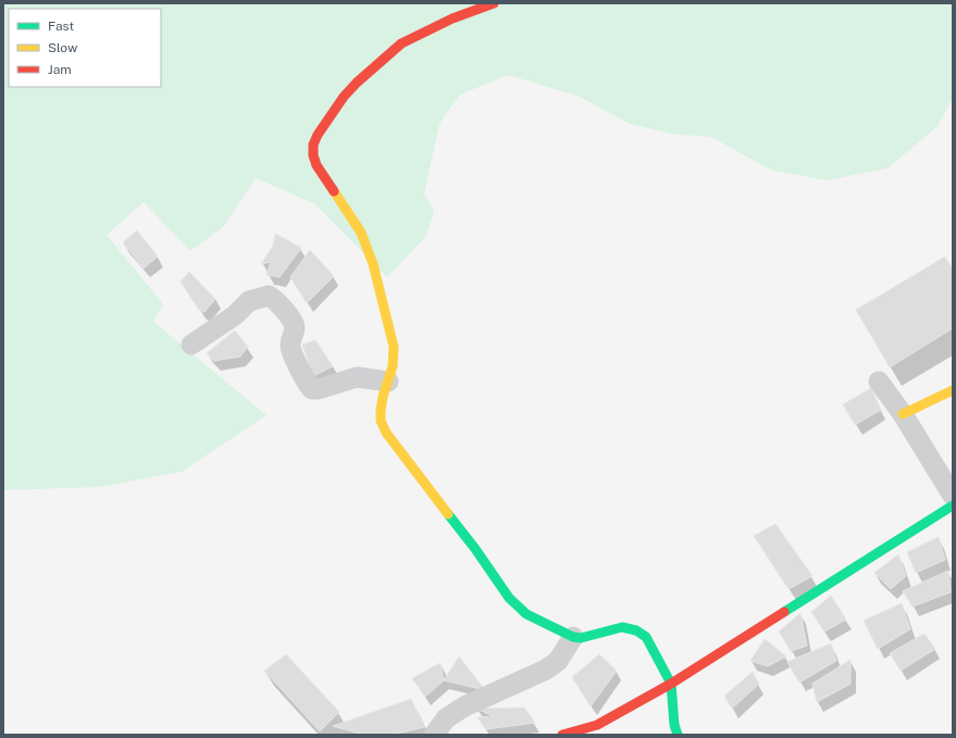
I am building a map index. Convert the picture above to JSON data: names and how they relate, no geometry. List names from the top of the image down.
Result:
{
  "legend": ["Fast", "Slow", "Jam"]
}
